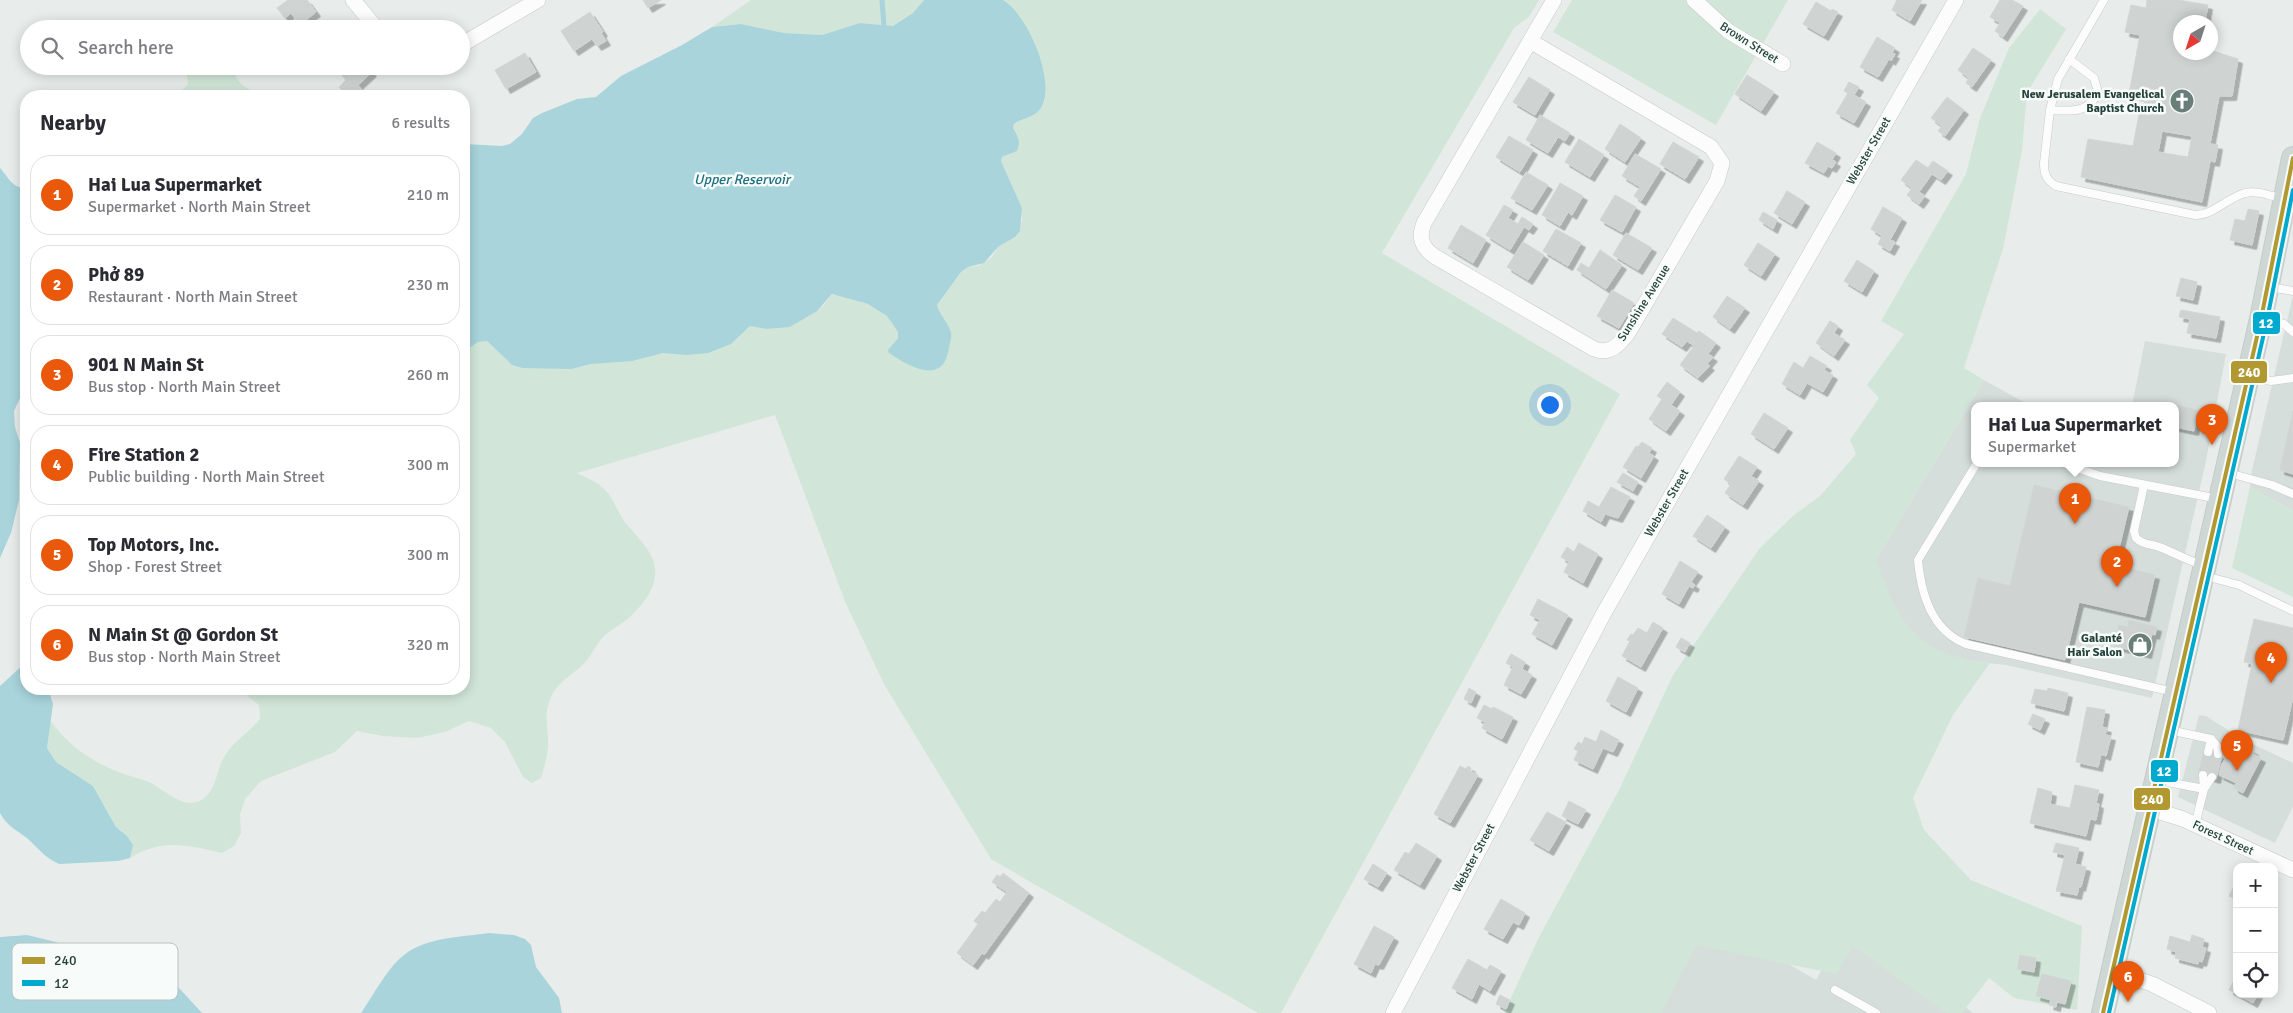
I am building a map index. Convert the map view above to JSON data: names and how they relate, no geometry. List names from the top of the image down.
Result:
{
  "streets": {
    "street": [
      "Brown Street",
      "Webster Street",
      "Sunshine Avenue",
      "Forest Street"
    ]
  },
  "water": ["Upper Reservoir"],
  "places": {
    "church": ["New Jerusalem Evangelical Baptist Church"],
    "shop": ["Galanté Hair Salon"]
  },
  "lines": ["transit line 240", "transit line 12"],
  "legend": ["240", "12"],
  "north": "bottom left",
  "page": {
    "search": "Search here",
    "heading": ["Nearby", "6 results"],
    "list": [
      {
        "mark": "1",
        "name": "Hai Lua Supermarket",
        "note": "Supermarket · North Main Street",
        "value": "210 m"
      },
      {
        "mark": "2",
        "name": "Phở 89",
        "note": "Restaurant · North Main Street",
        "value": "230 m"
      },
      {
        "mark": "3",
        "name": "901 N Main St",
        "note": "Bus stop · North Main Street",
        "value": "260 m"
      },
      {
        "mark": "4",
        "name": "Fire Station 2",
        "note": "Public building · North Main Street",
        "value": "300 m"
      },
      {
        "mark": "5",
        "name": "Top Motors, Inc.",
        "note": "Shop · Forest Street",
        "value": "300 m"
      },
      {
        "mark": "6",
        "name": "N Main St @ Gordon St",
        "note": "Bus stop · North Main Street",
        "value": "320 m"
      }
    ],
    "popup": ["Hai Lua Supermarket", "Supermarket"],
    "pins": [
      "3",
      "1",
      "2",
      "4",
      "5",
      "6"
    ],
    "map_buttons": ["+", "−"]
  }
}
